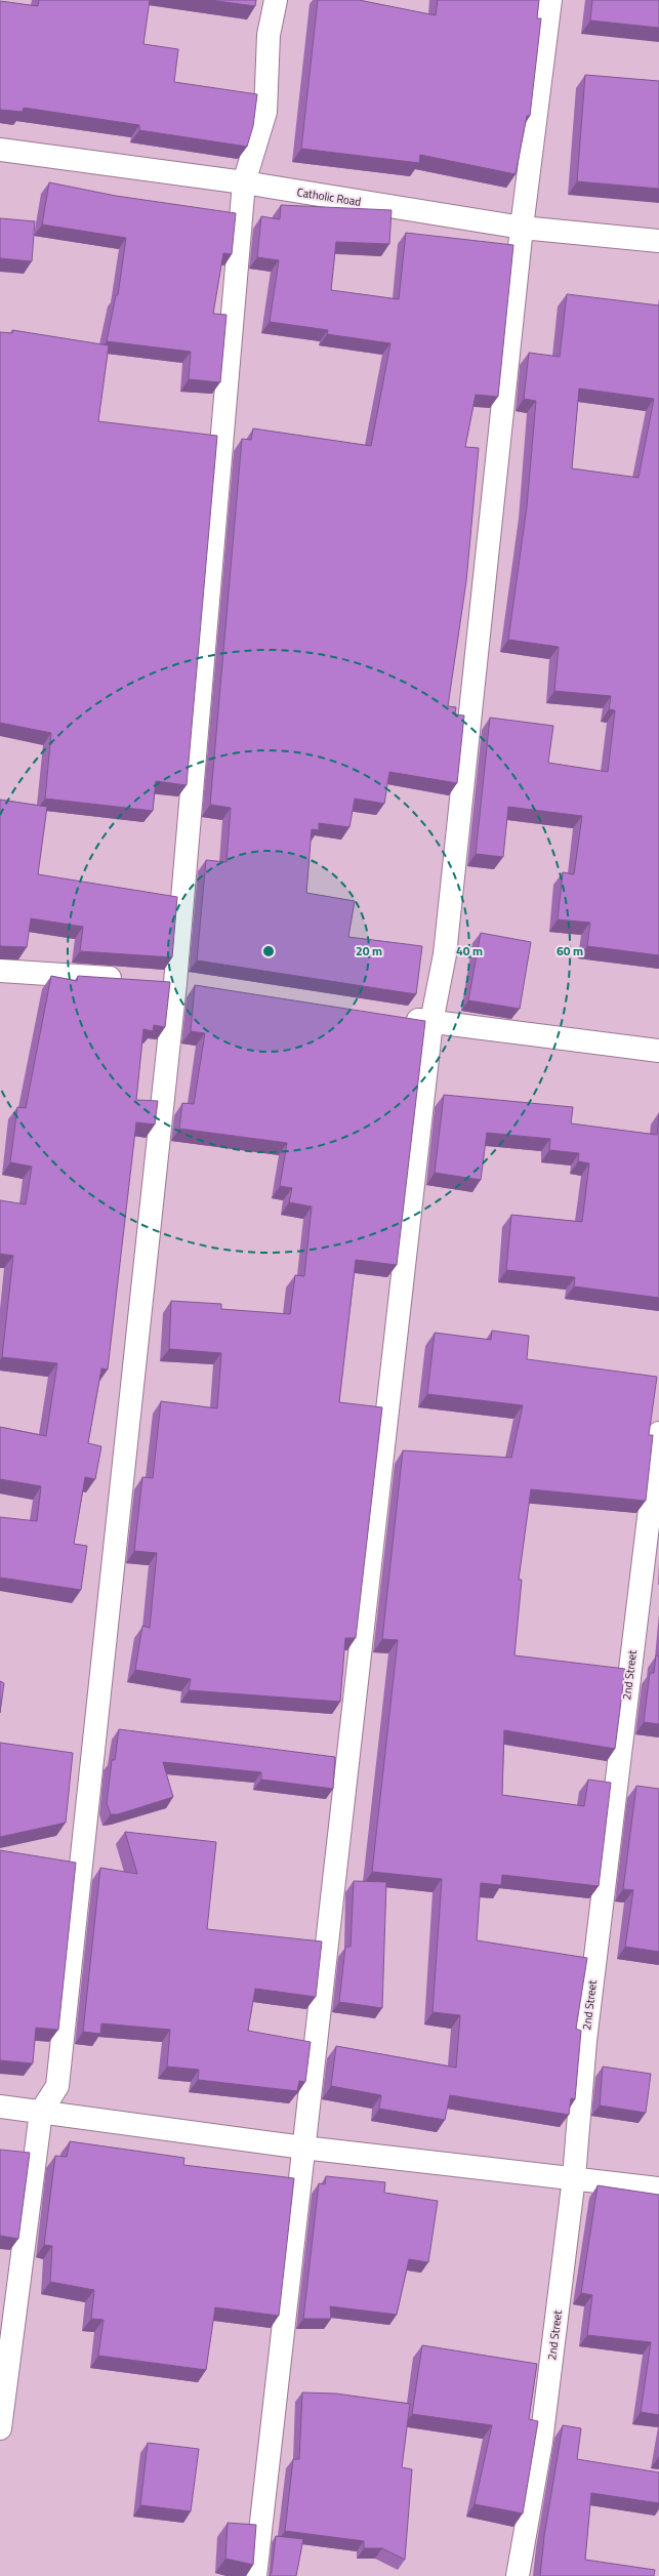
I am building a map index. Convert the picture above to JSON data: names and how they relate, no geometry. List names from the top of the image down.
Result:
{
  "streets": {
    "street": ["Catholic Road", "2nd Street"]
  },
  "rings": ["20 m", "40 m", "60 m"]
}
